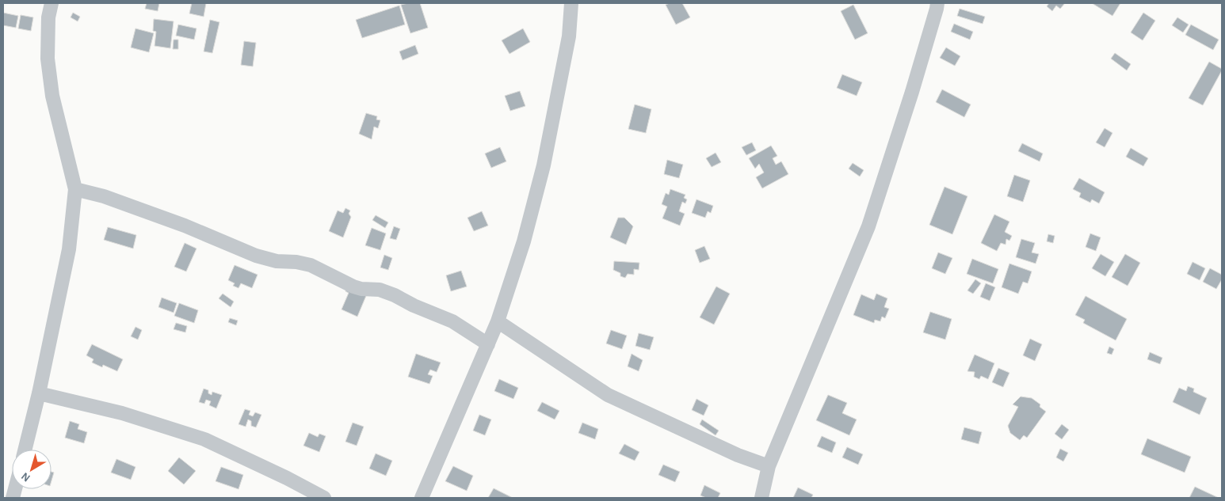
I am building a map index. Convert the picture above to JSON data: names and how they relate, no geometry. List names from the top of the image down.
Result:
{
  "north": "bottom left"
}
